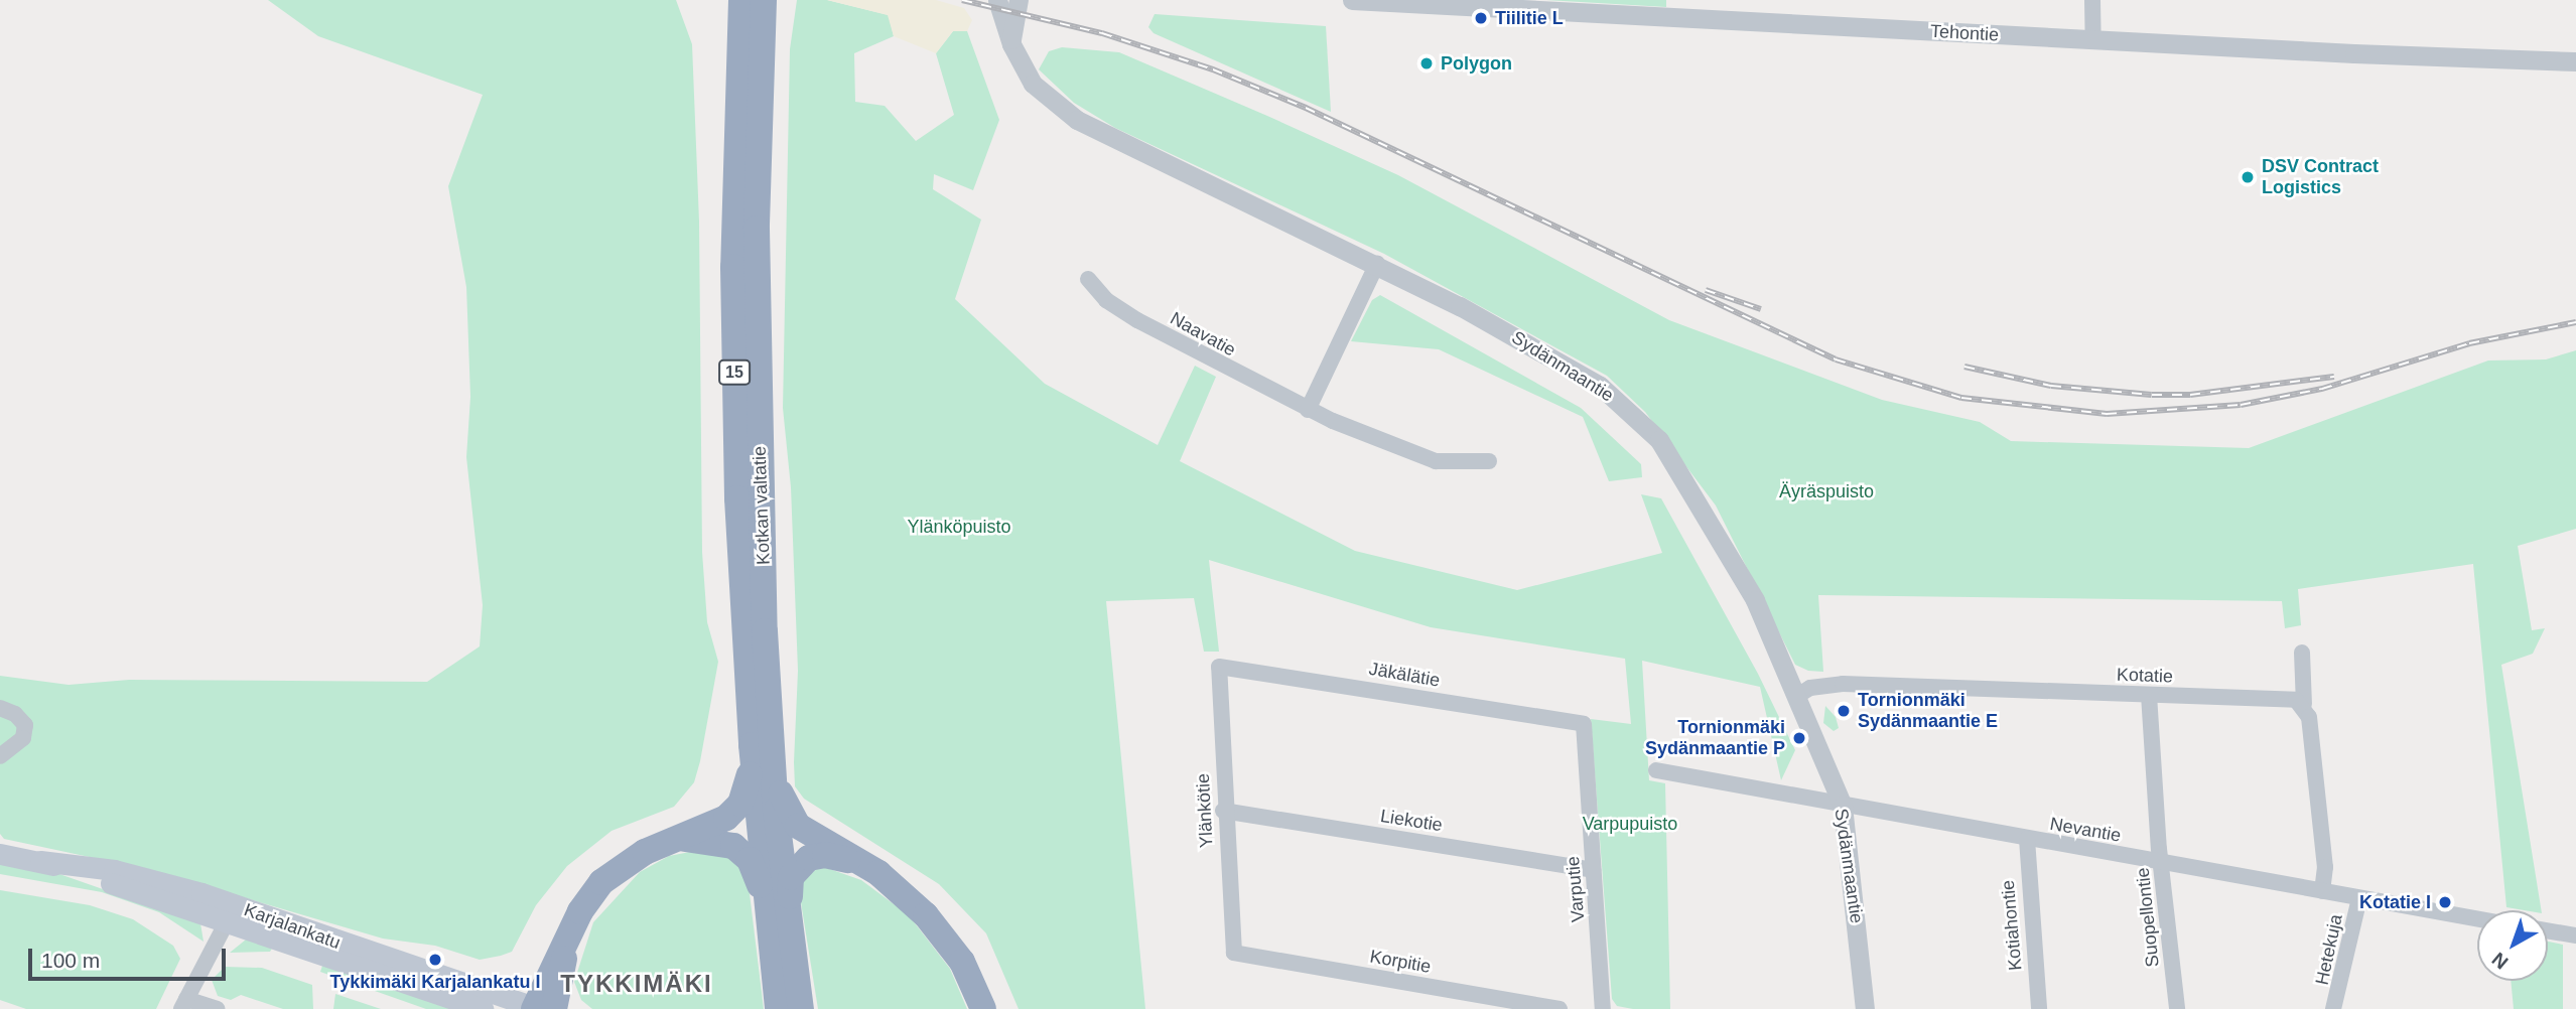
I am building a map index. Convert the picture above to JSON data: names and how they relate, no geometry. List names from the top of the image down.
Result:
{
  "streets": {
    "highway": ["15", "Kotkan valtatie"],
    "main road": ["Karjalankatu"],
    "street": [
      "Tehontie",
      "Naavatie",
      "Sydänmaantie",
      "Jäkälätie",
      "Kotatie",
      "Ylänkötie",
      "Liekotie",
      "Nevantie",
      "Varputie",
      "Suopellontie",
      "Kotiahontie",
      "Hetekuja",
      "Korpitie"
    ]
  },
  "crossings": [
    ["Sydänmaantie", "Kotatie"],
    ["Sydänmaantie", "Nevantie"],
    ["Jäkälätie", "Ylänkötie"],
    ["Jäkälätie", "Varputie"],
    ["Kotatie", "Suopellontie"],
    ["Ylänkötie", "Liekotie"],
    ["Ylänkötie", "Korpitie"],
    ["Liekotie", "Varputie"],
    ["Nevantie", "Suopellontie"],
    ["Nevantie", "Kotiahontie"],
    ["Nevantie", "Hetekuja"]
  ],
  "districts": ["TYKKIMÄKI"],
  "parks": ["Äyräspuisto", "Ylänköpuisto", "Varpupuisto"],
  "places": [
    "Tiilitie L",
    "Polygon",
    "DSV Contract Logistics",
    "Tornionmäki Sydänmaantie E",
    "Tornionmäki Sydänmaantie P",
    "Kotatie I",
    "Tykkimäki Karjalankatu I"
  ],
  "scale_bar": "100 m",
  "north": "bottom left"
}
